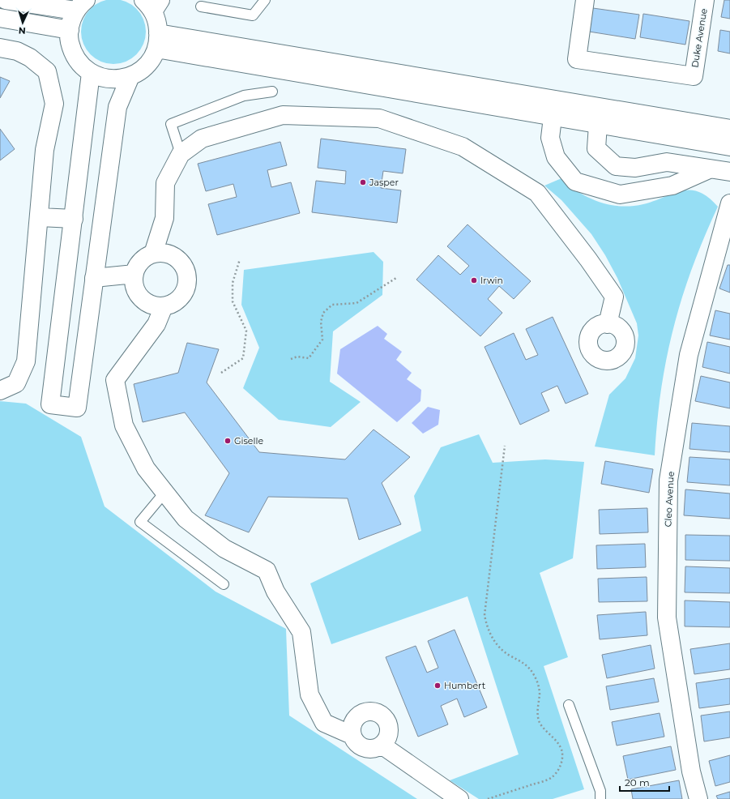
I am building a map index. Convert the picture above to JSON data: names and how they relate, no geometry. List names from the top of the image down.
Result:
{
  "streets": {
    "street": ["Duke Avenue", "Cleo Avenue"]
  },
  "places": [
    "Jasper",
    "Irwin",
    "Giselle",
    "Humbert"
  ],
  "scale_bar": "20 m",
  "north": "bottom"
}
